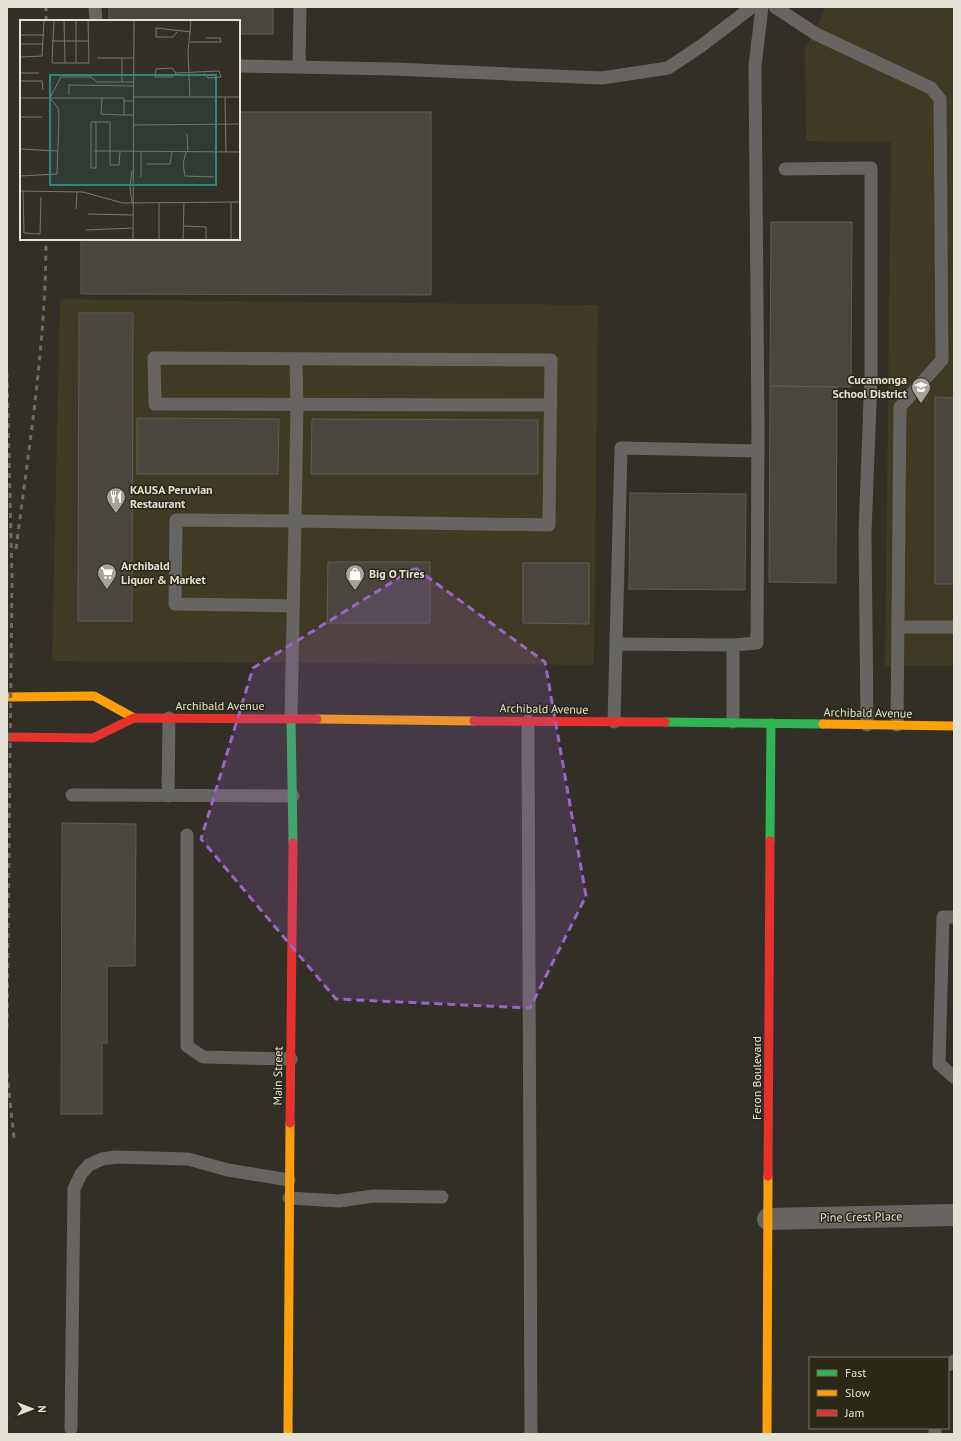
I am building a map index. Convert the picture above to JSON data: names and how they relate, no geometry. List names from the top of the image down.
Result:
{
  "streets": {
    "street": [
      "Archibald Avenue",
      "Main Street",
      "Feron Boulevard",
      "Pine Crest Place"
    ]
  },
  "crossings": [
    ["Archibald Avenue", "Main Street"],
    ["Archibald Avenue", "Feron Boulevard"],
    ["Feron Boulevard", "Pine Crest Place"]
  ],
  "places": {
    "school or university": ["Cucamonga School District"],
    "restaurant": ["KAUSA Peruvian Restaurant"],
    "supermarket": ["Archibald Liquor & Market"],
    "shop": ["Big O Tires"]
  },
  "legend": ["Fast", "Slow", "Jam"],
  "north": "right"
}
